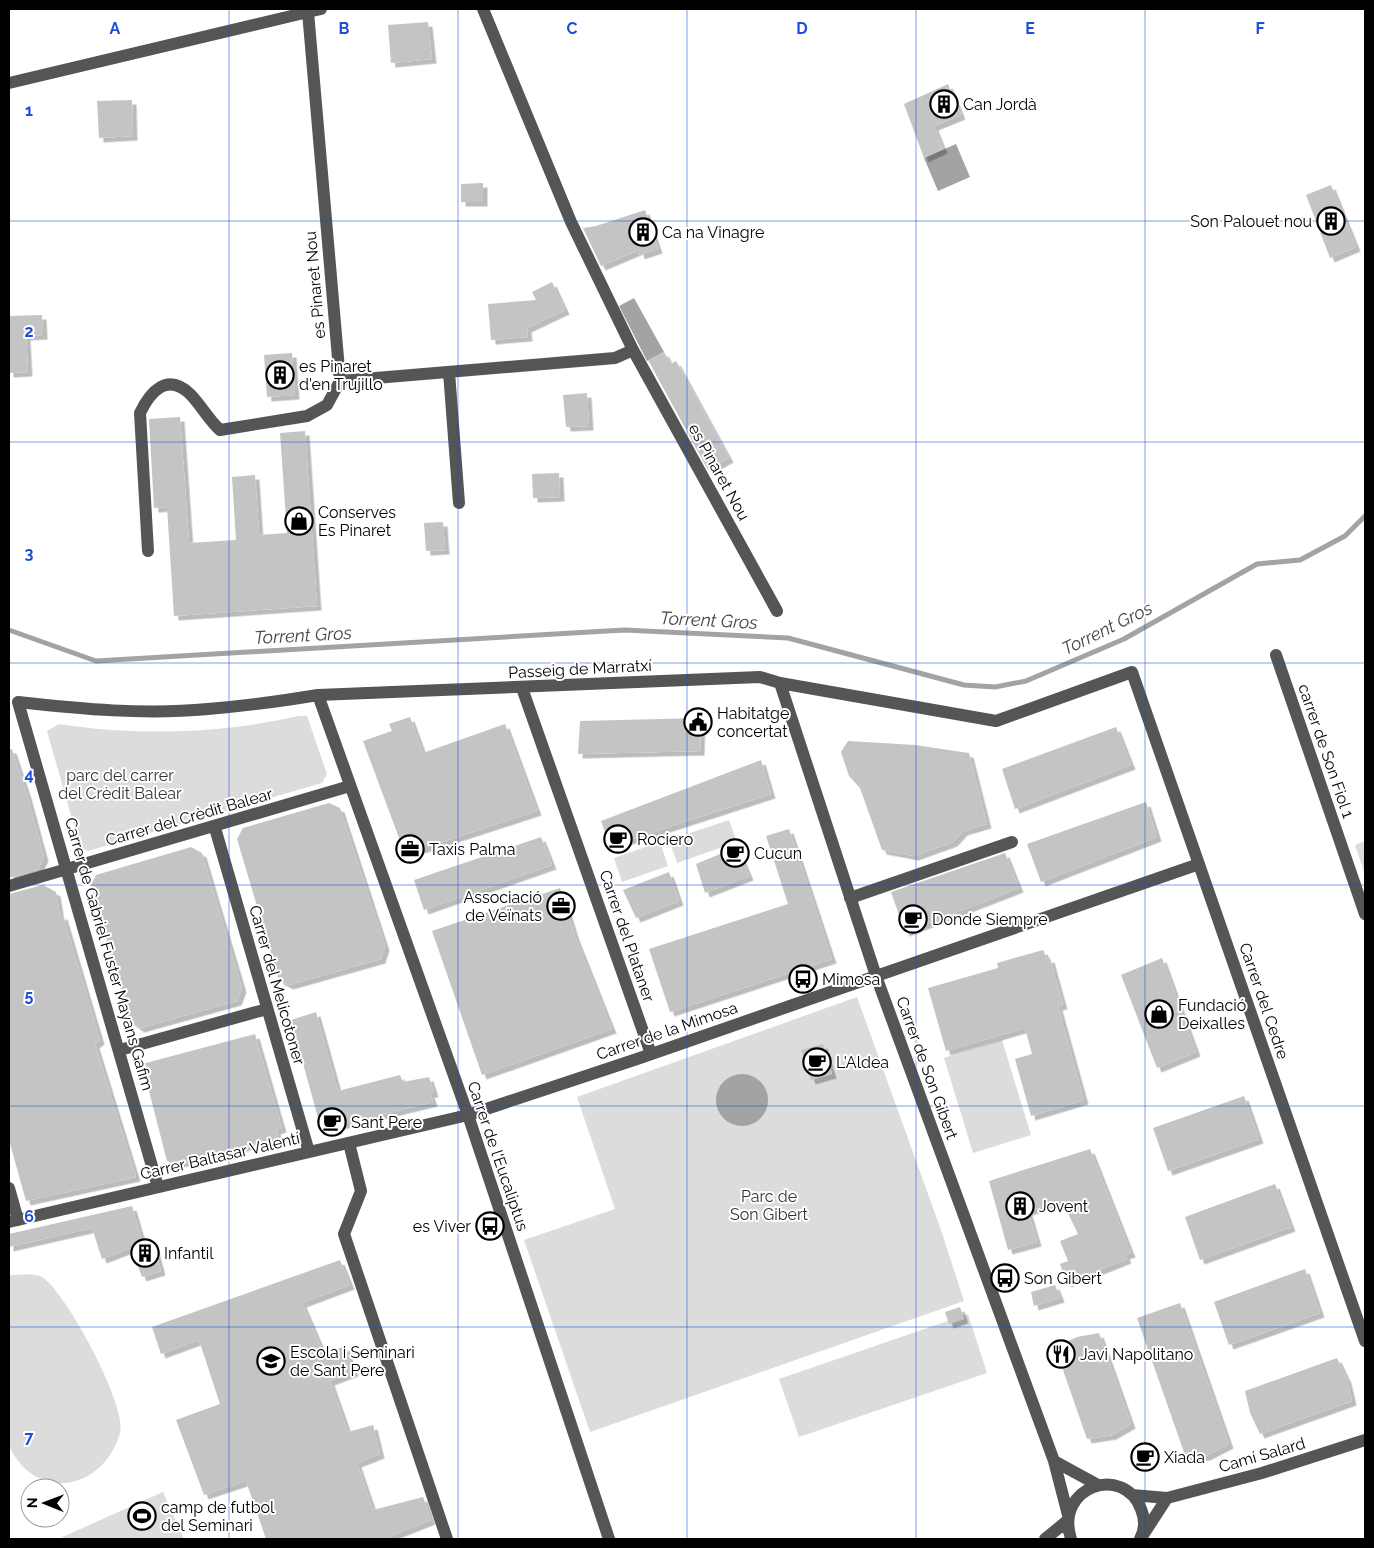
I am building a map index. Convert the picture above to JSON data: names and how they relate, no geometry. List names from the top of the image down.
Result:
{
  "streets": {
    "street": [
      "es Pinaret Nou",
      "Passeig de Marratxí",
      "carrer de Son Fiol 1",
      "Carrer del Crèdit Balear",
      "Carrer del Plataner",
      "Carrer de Gabriel Fuster Mayans Gafim",
      "Carrer del Melicotoner",
      "Carrer del Cedre",
      "Carrer de la Mimosa",
      "Carrer de Son Gibert",
      "Carrer Baltasar Valentí",
      "Carrer de l'Eucaliptus",
      "Camí Salard"
    ]
  },
  "crossings": [
    ["Passeig de Marratxí", "Carrer del Plataner"],
    ["Passeig de Marratxí", "Carrer de Gabriel Fuster Mayans Gafim"],
    ["Passeig de Marratxí", "Carrer del Cedre"],
    ["Passeig de Marratxí", "Carrer de Son Gibert"],
    ["Passeig de Marratxí", "Carrer de l'Eucaliptus"],
    ["Carrer del Crèdit Balear", "Carrer de Gabriel Fuster Mayans Gafim"],
    ["Carrer del Crèdit Balear", "Carrer del Melicotoner"],
    ["Carrer del Crèdit Balear", "Carrer de l'Eucaliptus"],
    ["Carrer del Plataner", "Carrer de la Mimosa"],
    ["Carrer de Gabriel Fuster Mayans Gafim", "Carrer Baltasar Valentí"],
    ["Carrer del Melicotoner", "Carrer Baltasar Valentí"],
    ["Carrer del Cedre", "Carrer de la Mimosa"],
    ["Carrer de la Mimosa", "Carrer de Son Gibert"],
    ["Carrer de la Mimosa", "Carrer Baltasar Valentí"],
    ["Carrer de la Mimosa", "Carrer de l'Eucaliptus"],
    ["Carrer Baltasar Valentí", "Carrer de l'Eucaliptus"]
  ],
  "water": ["Torrent Gros"],
  "parks": ["parc del carrer del Crèdit Balear", "Parc de Son Gibert"],
  "places": {
    "building": [
      "Can Jordà",
      "Son Palouet nou",
      "Ca na Vinagre",
      "es Pinaret d'en Trujillo",
      "Jovent",
      "Infantil"
    ],
    "shop": ["Conserves Es Pinaret", "Fundació Deixalles"],
    "public building": ["Habitatge concertat"],
    "cafe": [
      "Rociero",
      "Cucun",
      "Donde Siempre",
      "L'Aldea",
      "Sant Pere",
      "Xiada"
    ],
    "office": ["Taxis Palma", "Associació de Veïnats"],
    "bus stop": ["Mimosa", "es Viver", "Son Gibert"],
    "restaurant": ["Javi Napolitano"],
    "school or university": ["Escola i Seminari de Sant Pere"],
    "sports": ["camp de futbol del Seminari"]
  },
  "north": "left",
  "grid": {
    "columns": [
      "A",
      "B",
      "C",
      "D",
      "E",
      "F"
    ],
    "rows": [
      "1",
      "2",
      "3",
      "4",
      "5",
      "6",
      "7"
    ]
  }
}
